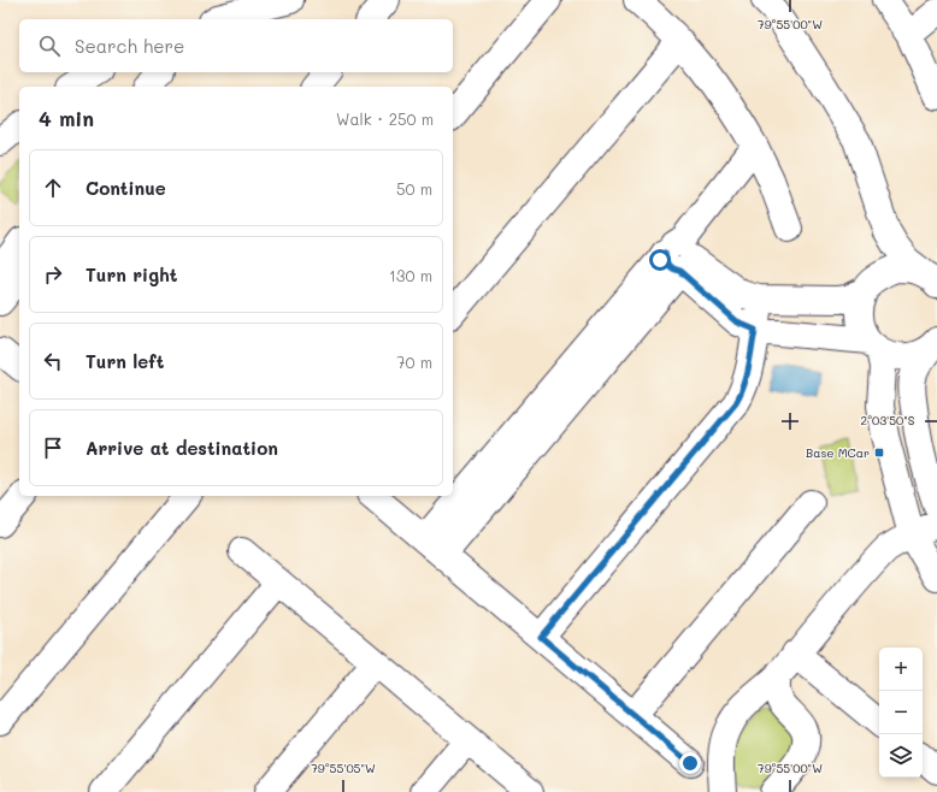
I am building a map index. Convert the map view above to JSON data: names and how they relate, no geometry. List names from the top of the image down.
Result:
{
  "places": {
    "transit": ["Base MCar"]
  },
  "page": {
    "search": "Search here",
    "heading": ["4 min", "Walk · 250 m"],
    "list": [
      ["Continue", "50 m"],
      ["Turn right", "130 m"],
      ["Turn left", "70 m"],
      "Arrive at destination"
    ],
    "map_buttons": ["+", "−"]
  },
  "coordinates": ["79°55'00\"W", "2°03'50\"S", "79°55'05\"W"]
}
